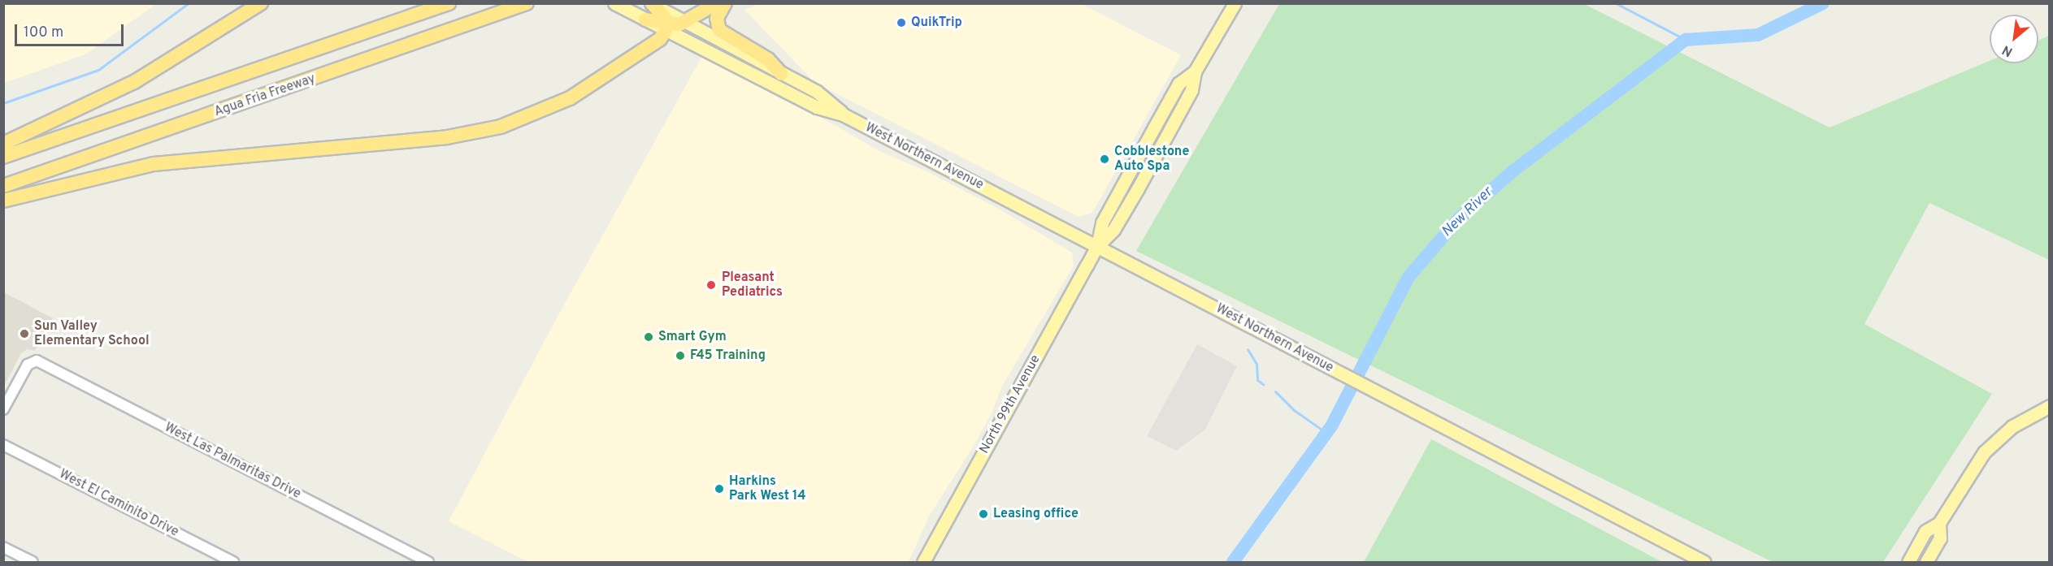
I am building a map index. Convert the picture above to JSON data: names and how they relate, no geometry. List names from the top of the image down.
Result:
{
  "streets": {
    "highway": ["Agua Fria Freeway"],
    "main road": ["West Northern Avenue", "North 99th Avenue"],
    "street": ["West Las Palmaritas Drive", "West El Caminito Drive"]
  },
  "crossings": [
    ["West Northern Avenue", "North 99th Avenue"]
  ],
  "water": ["New River"],
  "places": [
    "QuikTrip",
    "Cobblestone Auto Spa",
    "Pleasant Pediatrics",
    "Sun Valley Elementary School",
    "Smart Gym",
    "F45 Training",
    "Harkins Park West 14",
    "Leasing office"
  ],
  "scale_bar": "100 m",
  "north": "bottom left"
}
